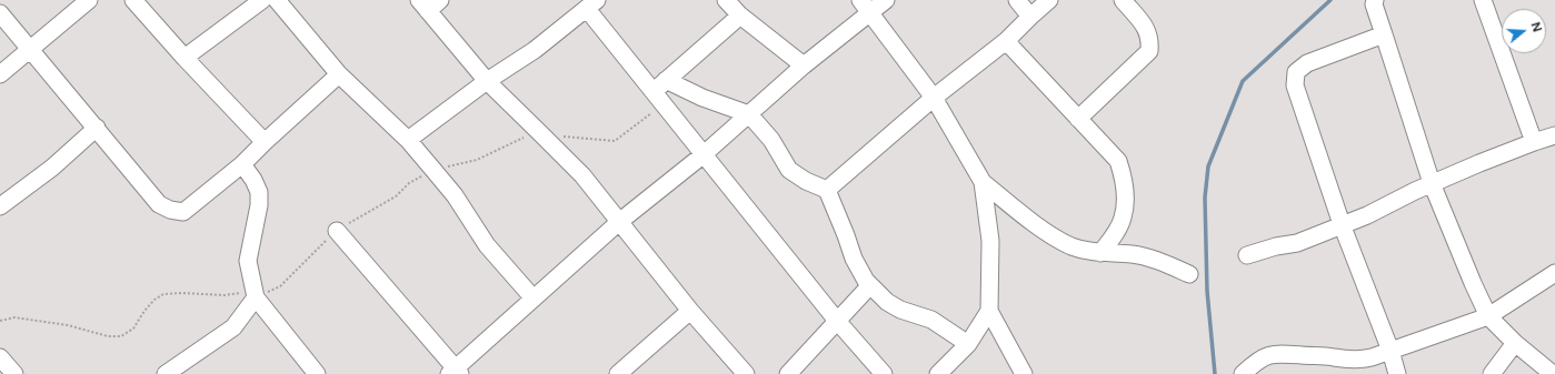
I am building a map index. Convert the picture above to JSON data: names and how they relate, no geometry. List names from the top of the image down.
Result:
{
  "north": "right"
}
